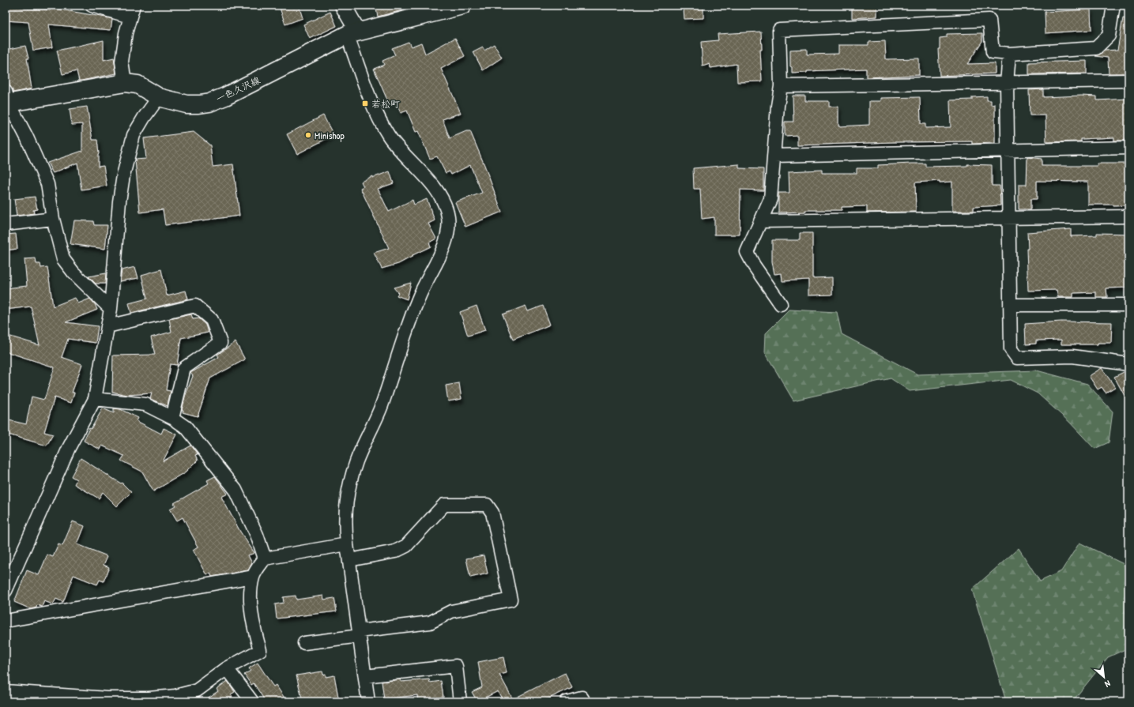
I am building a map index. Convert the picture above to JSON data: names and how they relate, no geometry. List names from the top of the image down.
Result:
{
  "streets": {
    "main road": ["一色久沢線"]
  },
  "places": {
    "transit": ["若松町"],
    "other": ["Minishop"]
  },
  "north": "bottom right"
}
